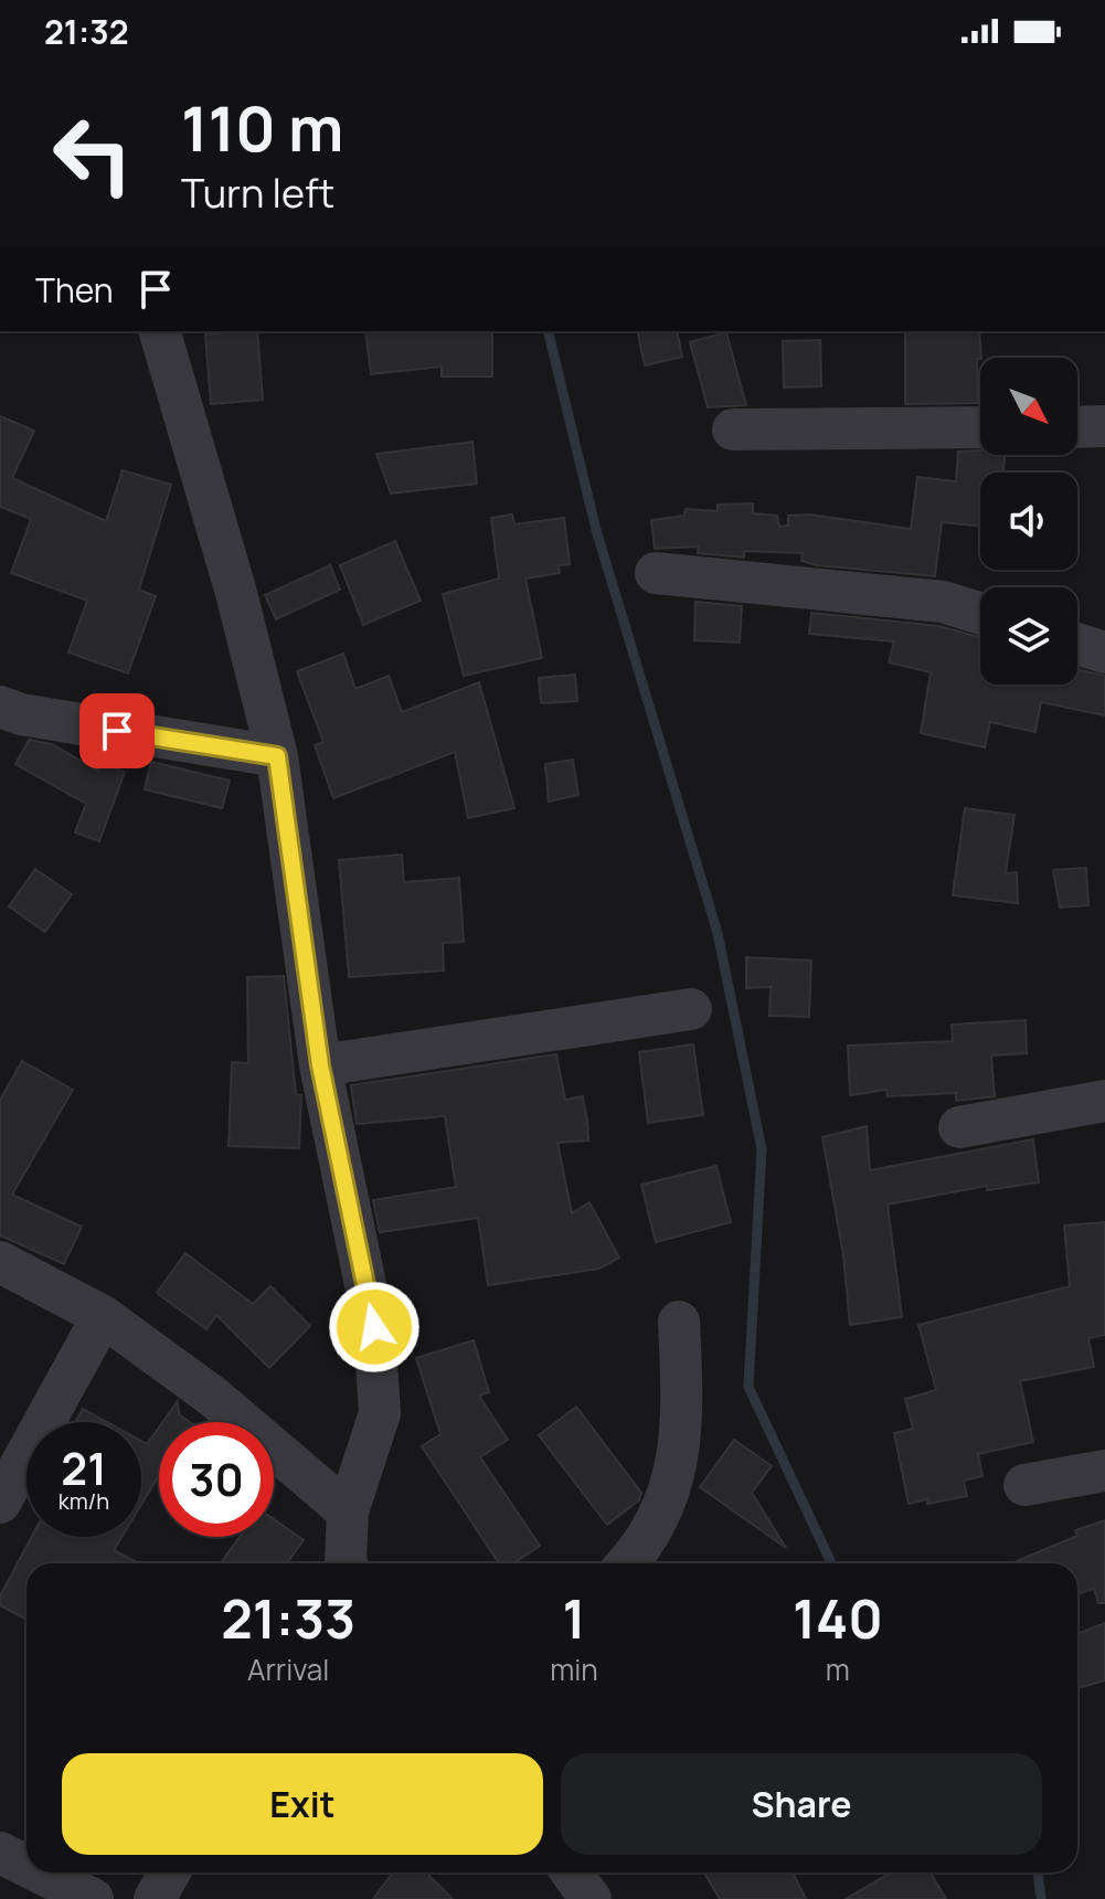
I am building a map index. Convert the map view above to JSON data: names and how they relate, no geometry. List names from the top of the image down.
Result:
{
  "north": "bottom right",
  "page": {
    "status": "21:32",
    "turn": ["110 m", "Turn left"],
    "then": "Then",
    "speed": "21 km/h",
    "limit": "30",
    "eta": [
      "21:33",
      "Arrival",
      "1",
      "min",
      "140",
      "m"
    ],
    "buttons": ["Exit", "Share"]
  }
}
